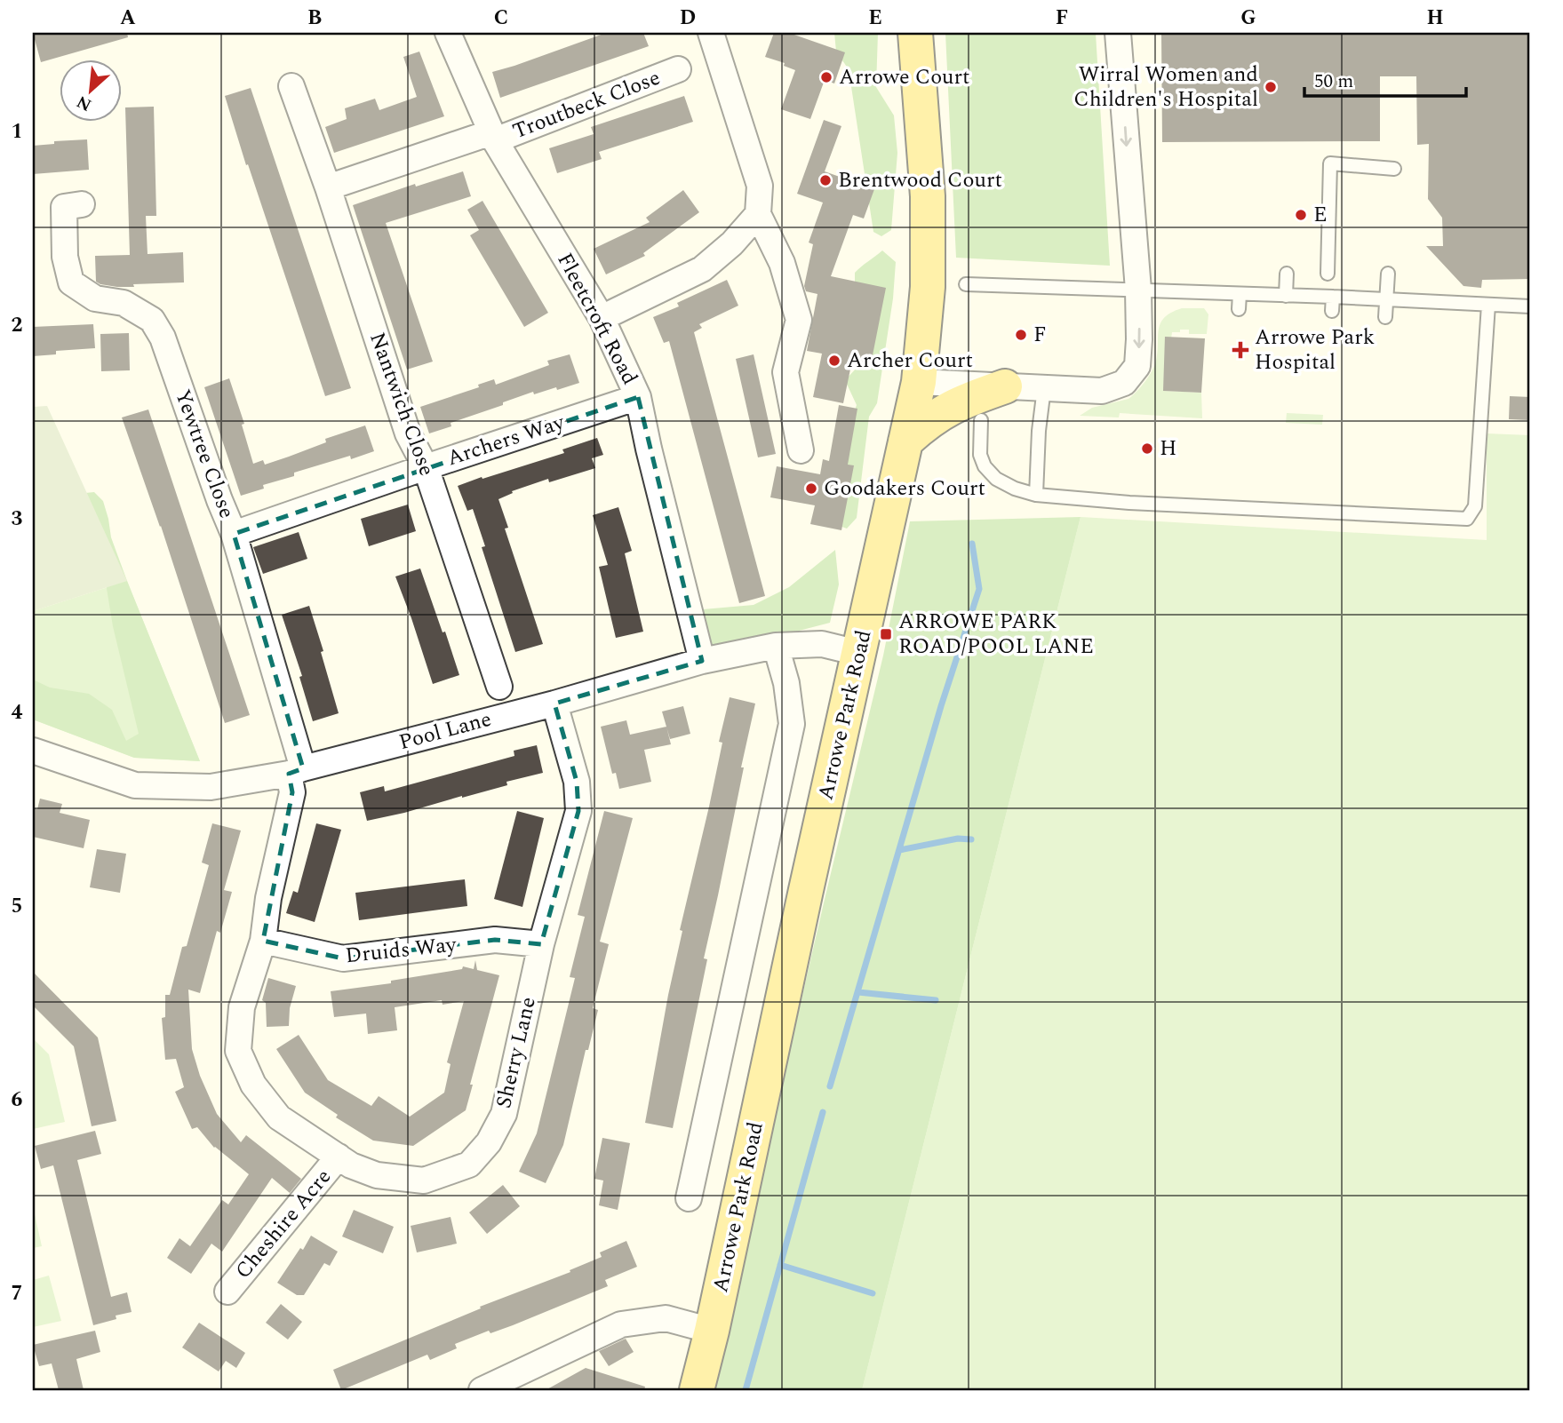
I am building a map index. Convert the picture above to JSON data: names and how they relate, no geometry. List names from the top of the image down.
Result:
{
  "streets": {
    "main road": ["Arrowe Park Road"],
    "street": [
      "Troutbeck Close",
      "Fleetcroft Road",
      "Nantwich Close",
      "Archers Way",
      "Yewtree Close",
      "Pool Lane",
      "Druids Way",
      "Sherry Lane",
      "Cheshire Acre"
    ]
  },
  "crossings": [
    ["Troutbeck Close", "Fleetcroft Road"],
    ["Troutbeck Close", "Nantwich Close"],
    ["Fleetcroft Road", "Archers Way"],
    ["Fleetcroft Road", "Pool Lane"],
    ["Nantwich Close", "Archers Way"],
    ["Archers Way", "Yewtree Close"],
    ["Yewtree Close", "Pool Lane"],
    ["Yewtree Close", "Sherry Lane"],
    ["Arrowe Park Road", "Pool Lane"],
    ["Pool Lane", "Sherry Lane"],
    ["Druids Way", "Sherry Lane"],
    ["Sherry Lane", "Cheshire Acre"]
  ],
  "places": {
    "other": [
      "Arrowe Court",
      "Wirral Women and Children's Hospital",
      "Brentwood Court",
      "E",
      "F",
      "Archer Court",
      "H",
      "Goodakers Court"
    ],
    "health": ["Arrowe Park Hospital"],
    "transit": ["ARROWE PARK ROAD/POOL LANE"]
  },
  "scale_bar": "50 m",
  "north": "bottom left",
  "grid": {
    "columns": [
      "A",
      "B",
      "C",
      "D",
      "E",
      "F",
      "G",
      "H"
    ],
    "rows": [
      "1",
      "2",
      "3",
      "4",
      "5",
      "6",
      "7"
    ]
  }
}
